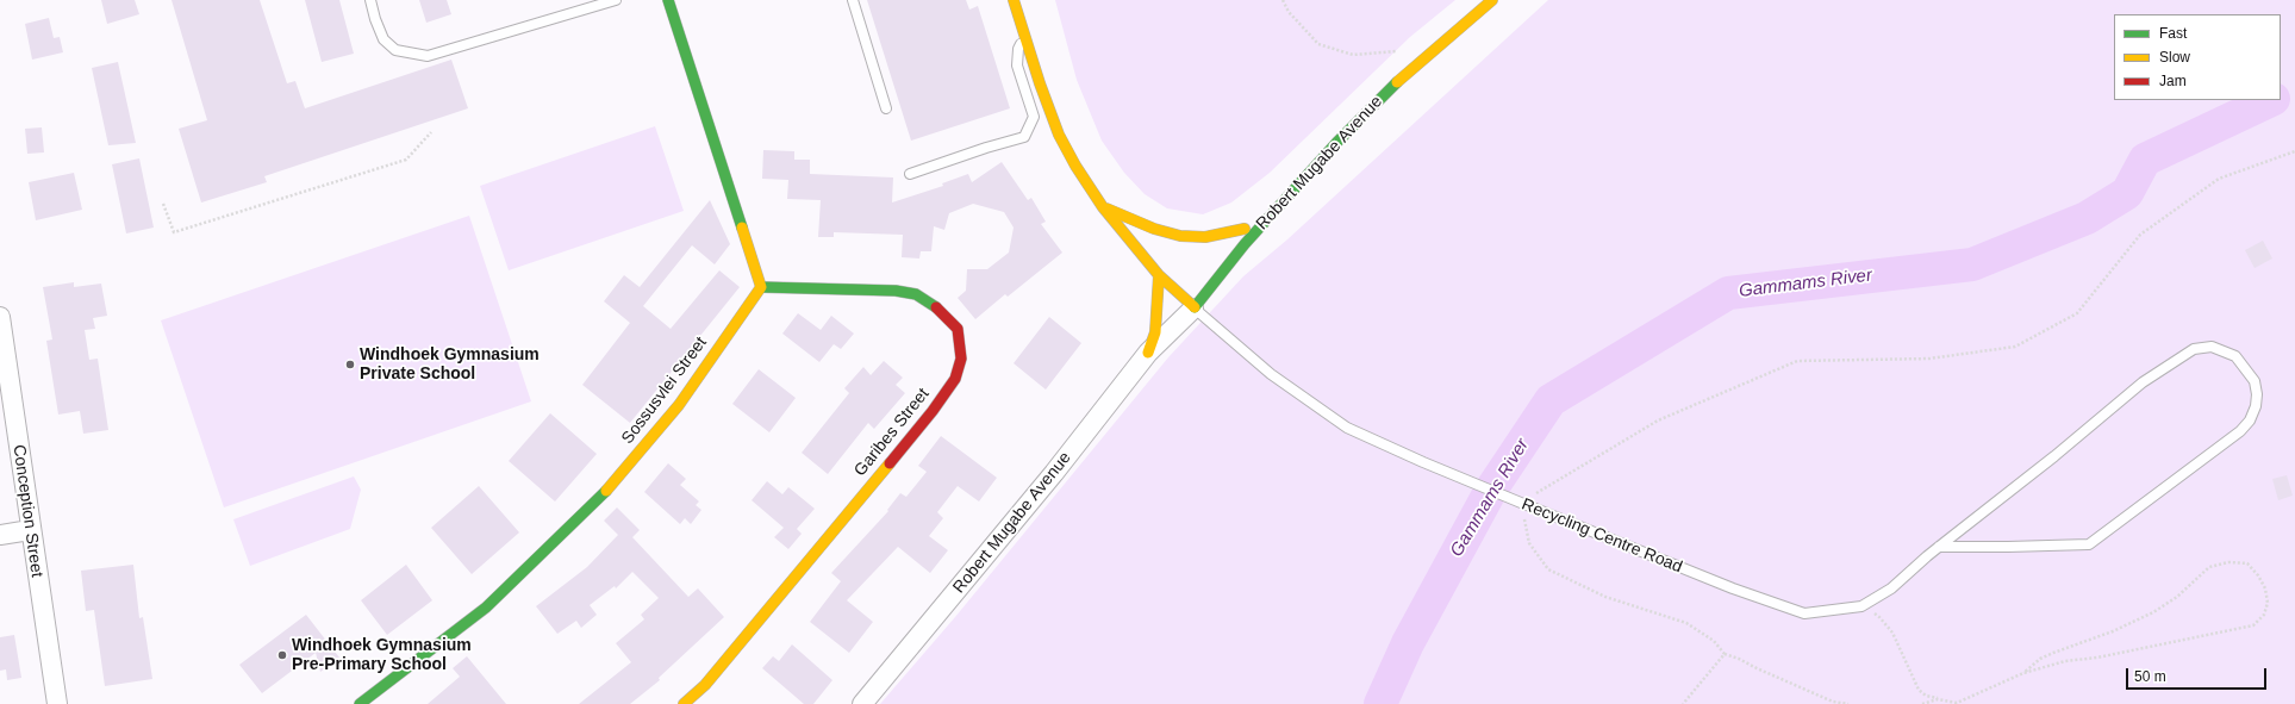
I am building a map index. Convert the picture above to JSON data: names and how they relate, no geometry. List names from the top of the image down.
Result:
{
  "streets": {
    "street": [
      "Robert Mugabe Avenue",
      "Sossusvlei Street",
      "Garibes Street",
      "Conception Street"
    ],
    "lane": ["Recycling Centre Road"]
  },
  "crossings": [
    ["Robert Mugabe Avenue", "Recycling Centre Road"],
    ["Sossusvlei Street", "Garibes Street"]
  ],
  "water": ["Gammams River"],
  "places": ["Windhoek Gymnasium Private School", "Windhoek Gymnasium Pre-Primary School"],
  "legend": ["Fast", "Slow", "Jam"],
  "scale_bar": "50 m"
}
